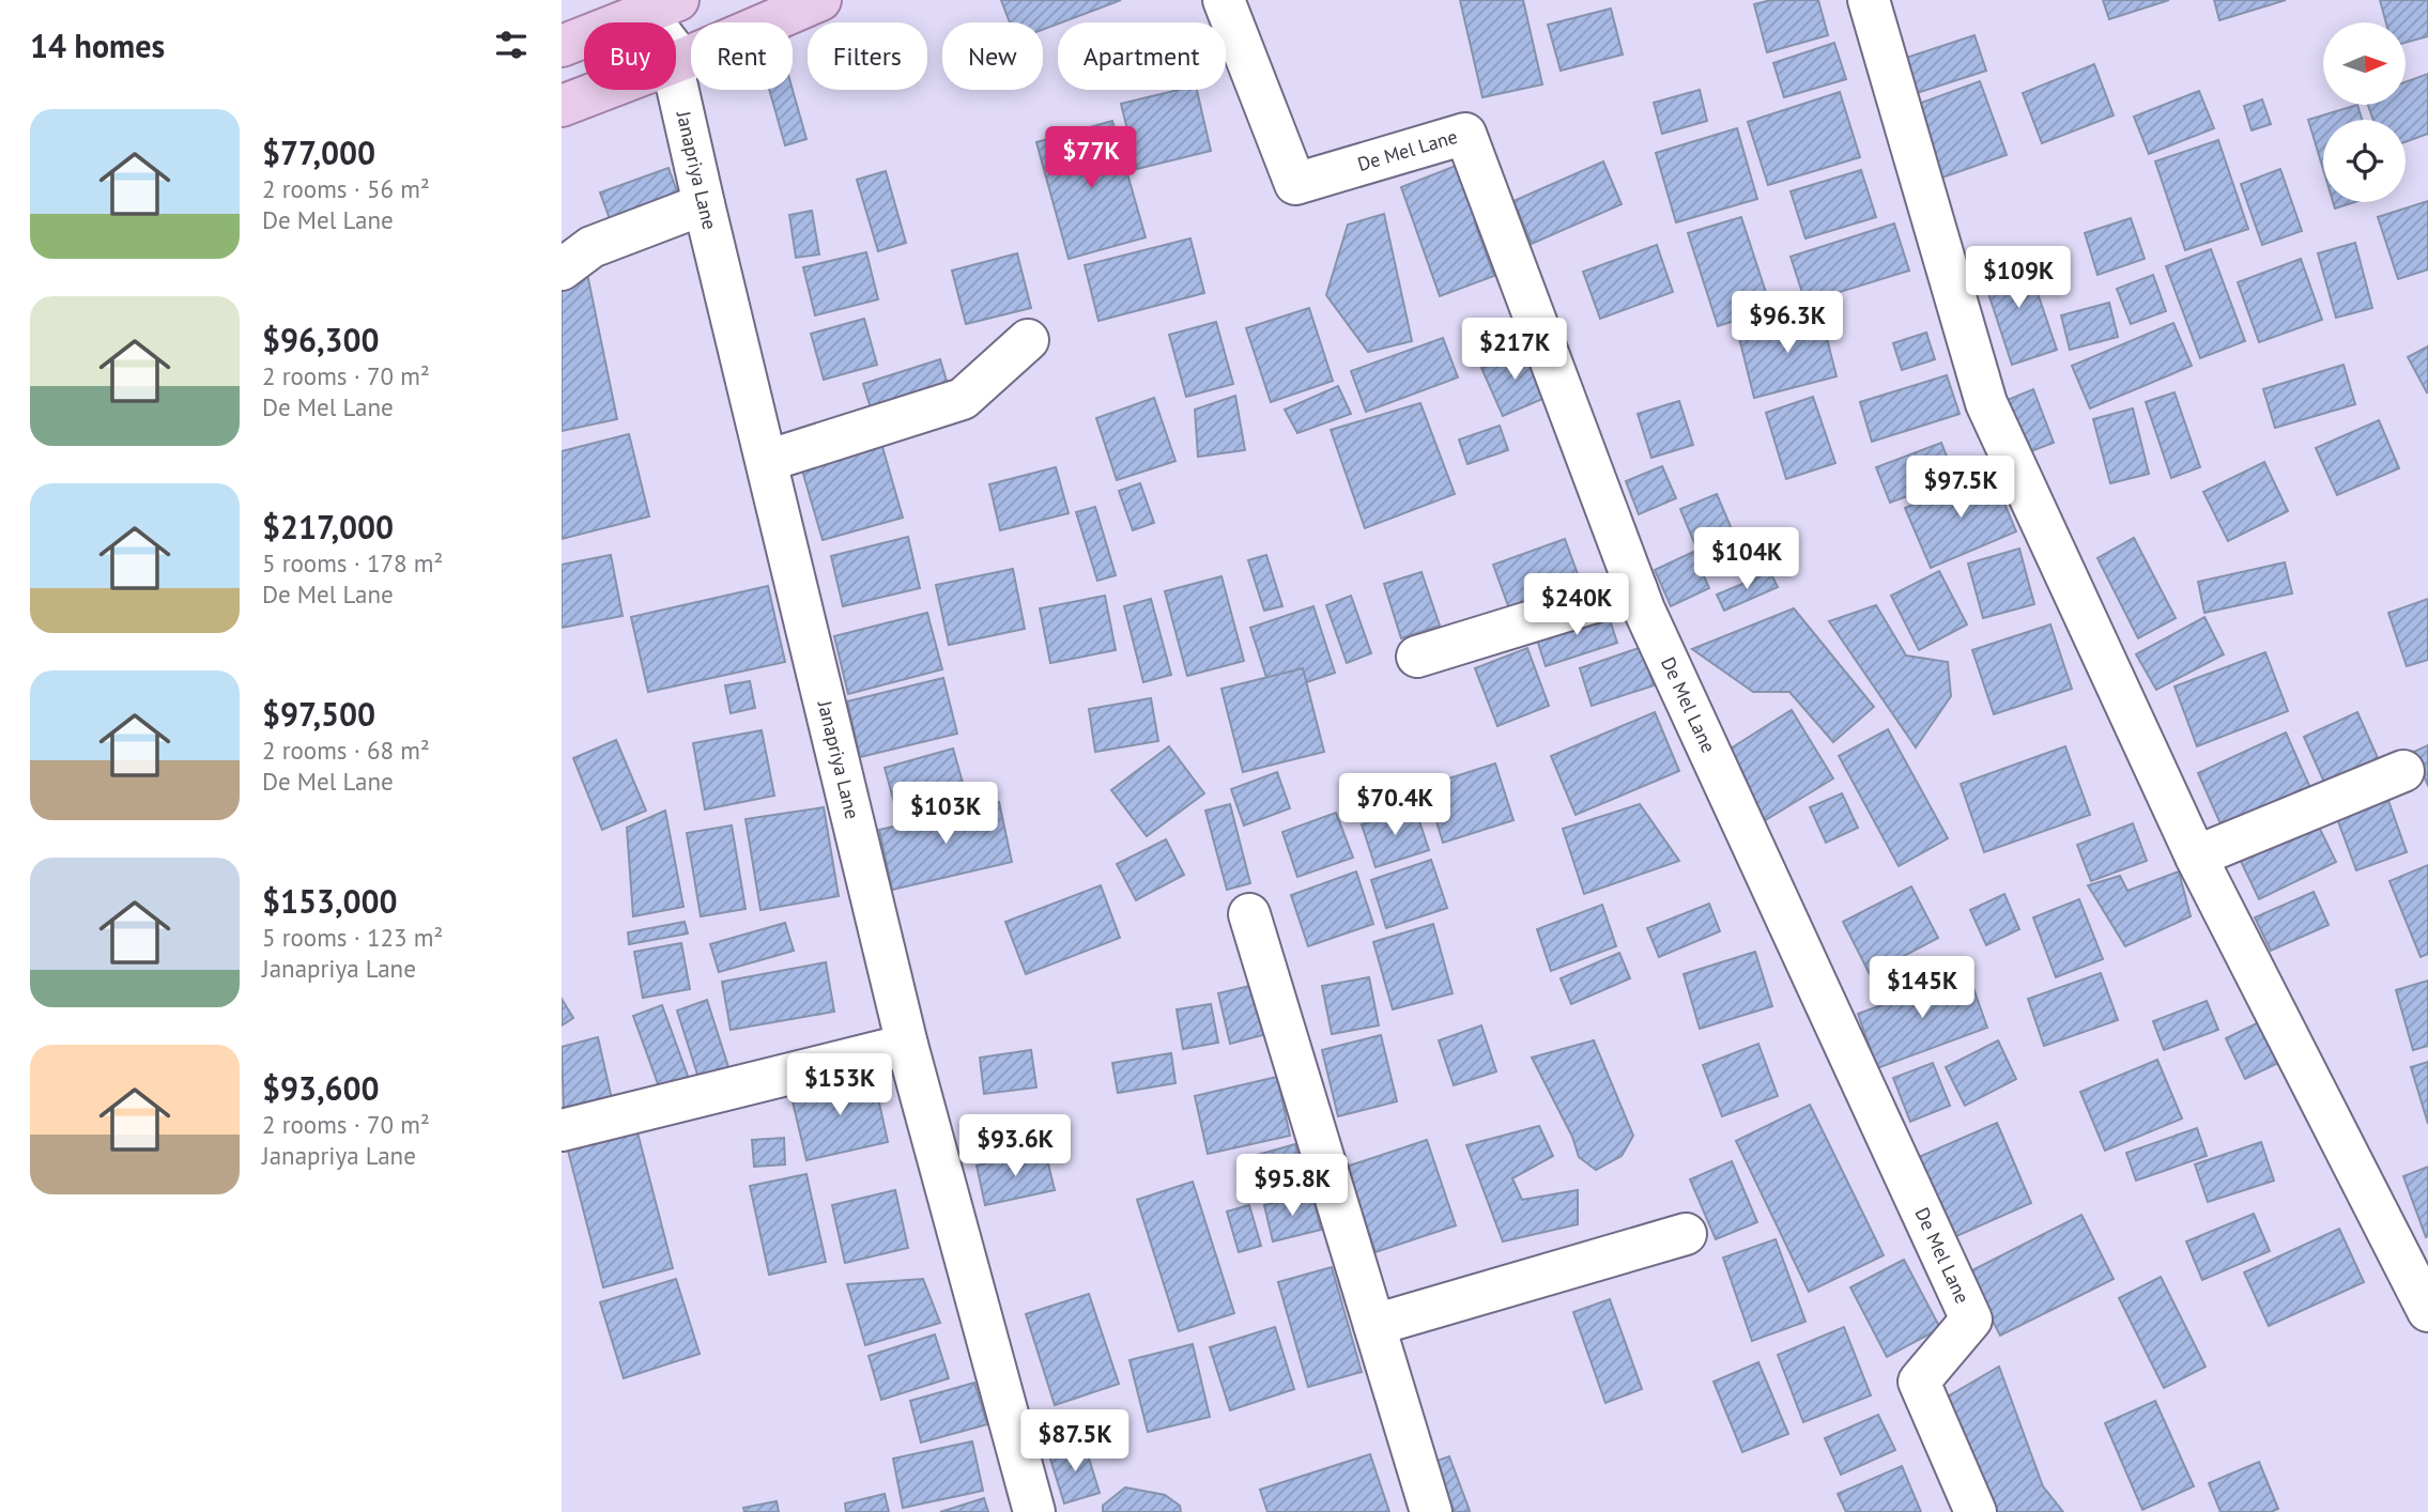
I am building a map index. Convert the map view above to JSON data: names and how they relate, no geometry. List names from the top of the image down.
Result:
{
  "streets": {
    "street": ["De Mel Lane", "Janapriya Lane"]
  },
  "north": "right",
  "page": {
    "heading": "14 homes",
    "chip": [
      "Buy",
      "Rent",
      "Filters",
      "New",
      "Apartment"
    ],
    "list": [
      {
        "name": "$77,000",
        "note": "2 rooms · 56 m² · De Mel Lane"
      },
      {
        "name": "$96,300",
        "note": "2 rooms · 70 m² · De Mel Lane"
      },
      {
        "name": "$217,000",
        "note": "5 rooms · 178 m² · De Mel Lane"
      },
      {
        "name": "$97,500",
        "note": "2 rooms · 68 m² · De Mel Lane"
      },
      {
        "name": "$153,000",
        "note": "5 rooms · 123 m² · Janapriya Lane"
      },
      {
        "name": "$93,600",
        "note": "2 rooms · 70 m² · Janapriya Lane"
      }
    ],
    "price": [
      "$77K",
      "$109K",
      "$96.3K",
      "$217K",
      "$97.5K",
      "$104K",
      "$240K",
      "$70.4K",
      "$103K",
      "$145K",
      "$153K",
      "$93.6K",
      "$95.8K",
      "$87.5K"
    ]
  }
}
